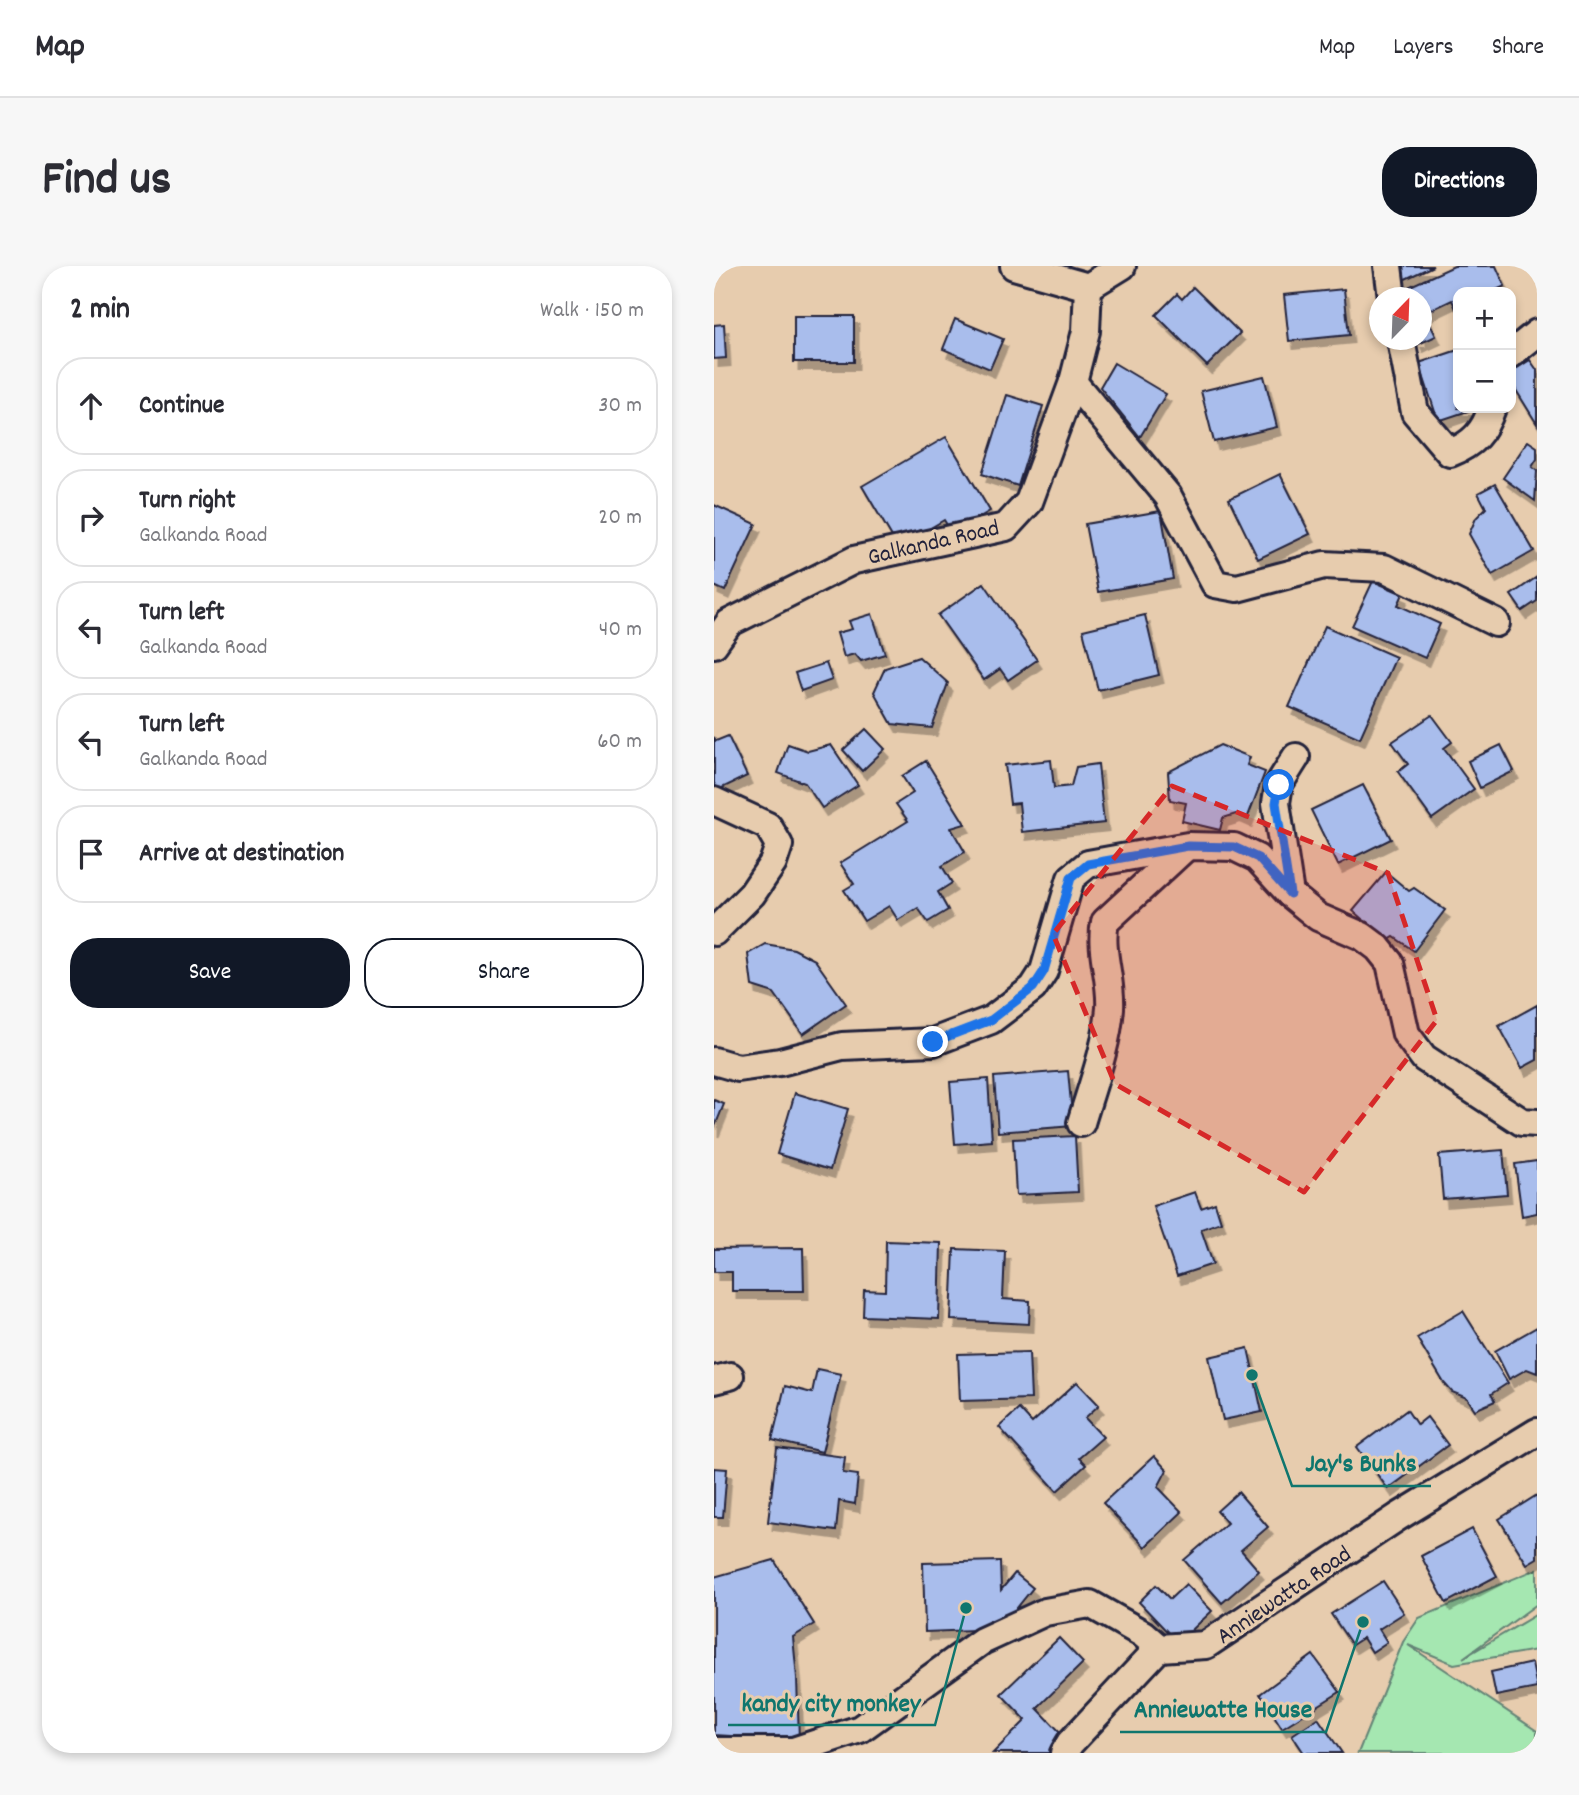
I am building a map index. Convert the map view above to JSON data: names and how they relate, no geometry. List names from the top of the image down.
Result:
{
  "streets": {
    "street": ["Galkanda Road", "Anniewatta Road"]
  },
  "places": ["Jay's Bunks", "kandy city monkey", "Anniewatte House"],
  "north": "top right",
  "page": {
    "header": "Map",
    "nav": ["Map", "Layers", "Share"],
    "title": "Find us",
    "buttons": [
      "Directions",
      ["Save", "Share"]
    ],
    "heading": ["2 min", "Walk · 150 m"],
    "map_buttons": ["+", "−"],
    "list": [
      ["Continue", "30 m"],
      ["Turn right", "Galkanda Road", "20 m"],
      ["Turn left", "Galkanda Road", "40 m"],
      ["Turn left", "Galkanda Road", "60 m"],
      "Arrive at destination"
    ]
  }
}
